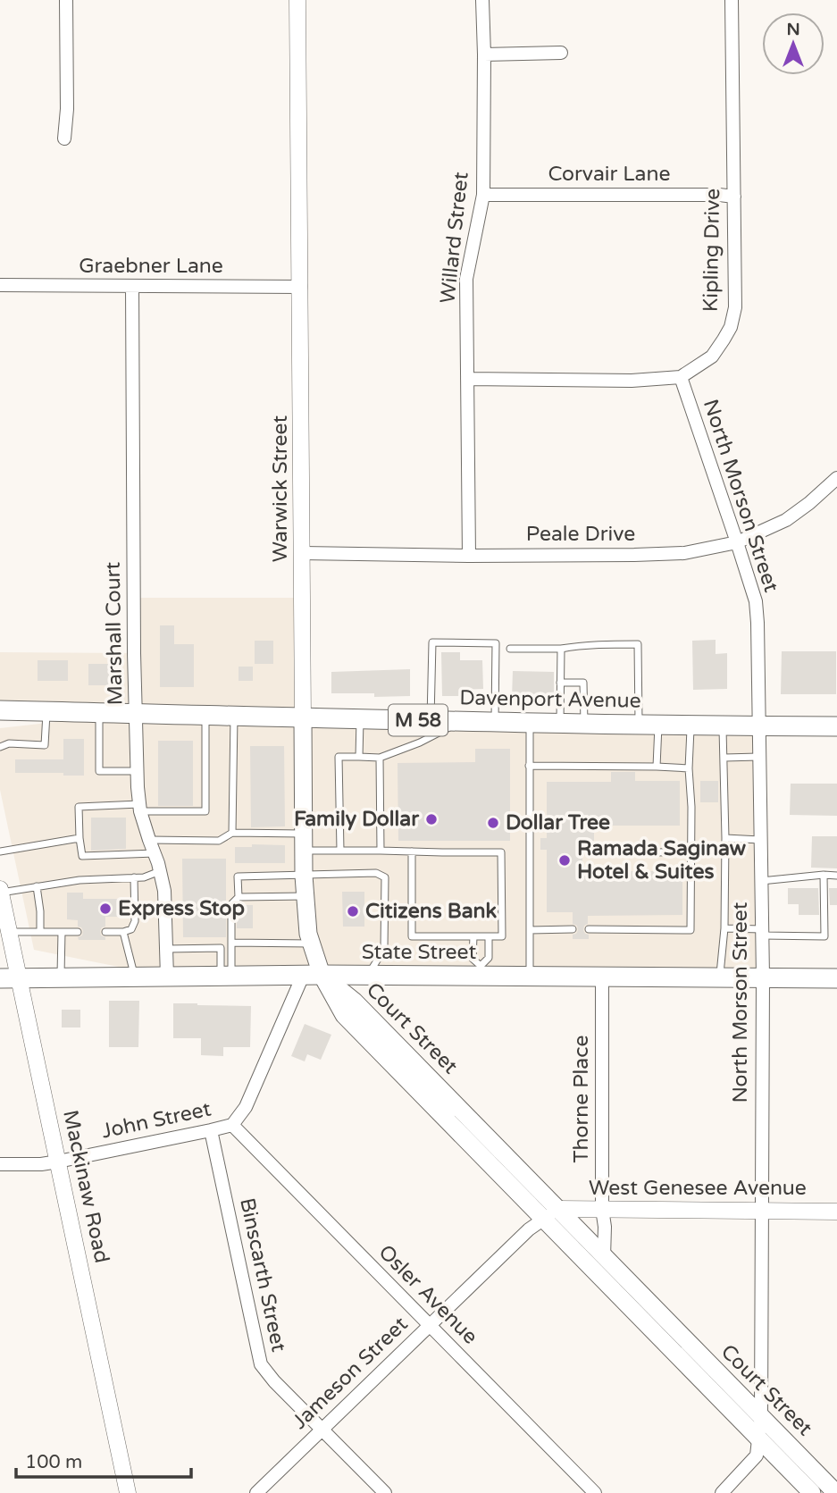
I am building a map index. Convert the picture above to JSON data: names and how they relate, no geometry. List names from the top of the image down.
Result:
{
  "streets": {
    "main road": [
      "Warwick Street",
      "Davenport Avenue",
      "M 58",
      "State Street",
      "Court Street"
    ],
    "street": [
      "Corvair Lane",
      "Willard Street",
      "Kipling Drive",
      "Graebner Lane",
      "North Morson Street",
      "Peale Drive",
      "Marshall Court",
      "Thorne Place",
      "John Street",
      "Mackinaw Road",
      "West Genesee Avenue",
      "Binscarth Street",
      "Osler Avenue",
      "Jameson Street"
    ]
  },
  "crossings": [
    ["Corvair Lane", "Willard Street"],
    ["Corvair Lane", "Kipling Drive"],
    ["Willard Street", "Kipling Drive"],
    ["Willard Street", "Peale Drive"],
    ["Kipling Drive", "North Morson Street"],
    ["Graebner Lane", "Warwick Street"],
    ["Graebner Lane", "Marshall Court"],
    ["Warwick Street", "Peale Drive"],
    ["Warwick Street", "Davenport Avenue"],
    ["Warwick Street", "State Street"],
    ["Warwick Street", "Court Street"],
    ["Warwick Street", "John Street"],
    ["North Morson Street", "Peale Drive"],
    ["North Morson Street", "Davenport Avenue"],
    ["North Morson Street", "State Street"],
    ["North Morson Street", "Court Street"],
    ["North Morson Street", "West Genesee Avenue"],
    ["Marshall Court", "Davenport Avenue"],
    ["Marshall Court", "State Street"],
    ["State Street", "Court Street"],
    ["State Street", "Thorne Place"],
    ["State Street", "John Street"],
    ["State Street", "Mackinaw Road"],
    ["Court Street", "Thorne Place"],
    ["Court Street", "John Street"],
    ["Court Street", "West Genesee Avenue"],
    ["Court Street", "Jameson Street"],
    ["Thorne Place", "West Genesee Avenue"],
    ["John Street", "Mackinaw Road"],
    ["John Street", "Binscarth Street"],
    ["John Street", "Osler Avenue"],
    ["West Genesee Avenue", "Jameson Street"],
    ["Binscarth Street", "Jameson Street"],
    ["Osler Avenue", "Jameson Street"]
  ],
  "places": [
    "Family Dollar",
    "Dollar Tree",
    "Ramada Saginaw Hotel & Suites",
    "Express Stop",
    "Citizens Bank"
  ],
  "scale_bar": "100 m",
  "north": "top"
}
